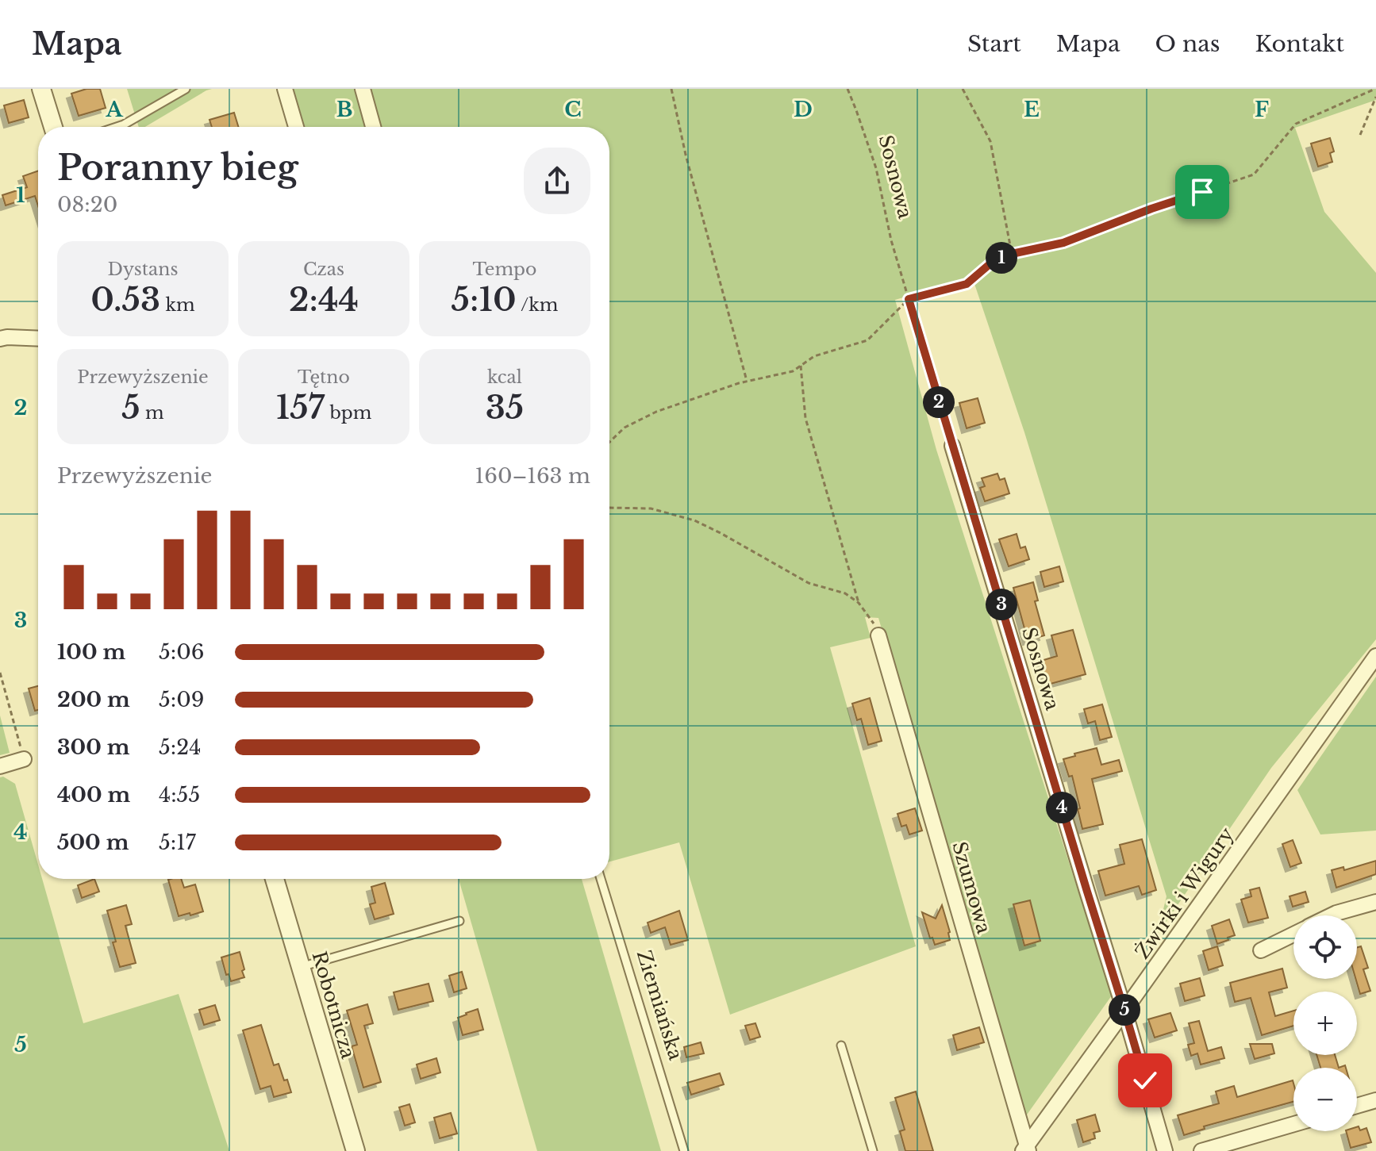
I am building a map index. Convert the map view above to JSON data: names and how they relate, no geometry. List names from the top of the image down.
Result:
{
  "streets": {
    "street": [
      "Sosnowa",
      "Szumowa",
      "Żwirki i Wigury",
      "Robotnicza"
    ],
    "lane": ["Ziemiańska"]
  },
  "crossings": [
    ["Sosnowa", "Żwirki i Wigury"],
    ["Szumowa", "Żwirki i Wigury"]
  ],
  "page": {
    "header": "Mapa",
    "nav": [
      "Start",
      "Mapa",
      "O nas",
      "Kontakt"
    ],
    "heading": ["Poranny bieg", "08:20"],
    "stats": [
      ["Dystans", "0.53 km"],
      ["Czas", "2:44"],
      ["Tempo", "5:10 /km"],
      ["Przewyższenie", "5 m"],
      ["Tętno", "157 bpm"],
      ["kcal", "35"]
    ],
    "pins": [
      "1",
      "2",
      "3",
      "4",
      "5"
    ],
    "chart": ["Przewyższenie", "160–163 m"],
    "list": [
      {
        "name": "100 m",
        "note": "5:06"
      },
      {
        "name": "200 m",
        "note": "5:09"
      },
      {
        "name": "300 m",
        "note": "5:24"
      },
      {
        "name": "400 m",
        "note": "4:55"
      },
      {
        "name": "500 m",
        "note": "5:17"
      }
    ],
    "map_buttons": ["+", "−"]
  },
  "grid": {
    "columns": [
      "A",
      "B",
      "C",
      "D",
      "E",
      "F"
    ],
    "rows": [
      "1",
      "2",
      "3",
      "4",
      "5"
    ]
  }
}
